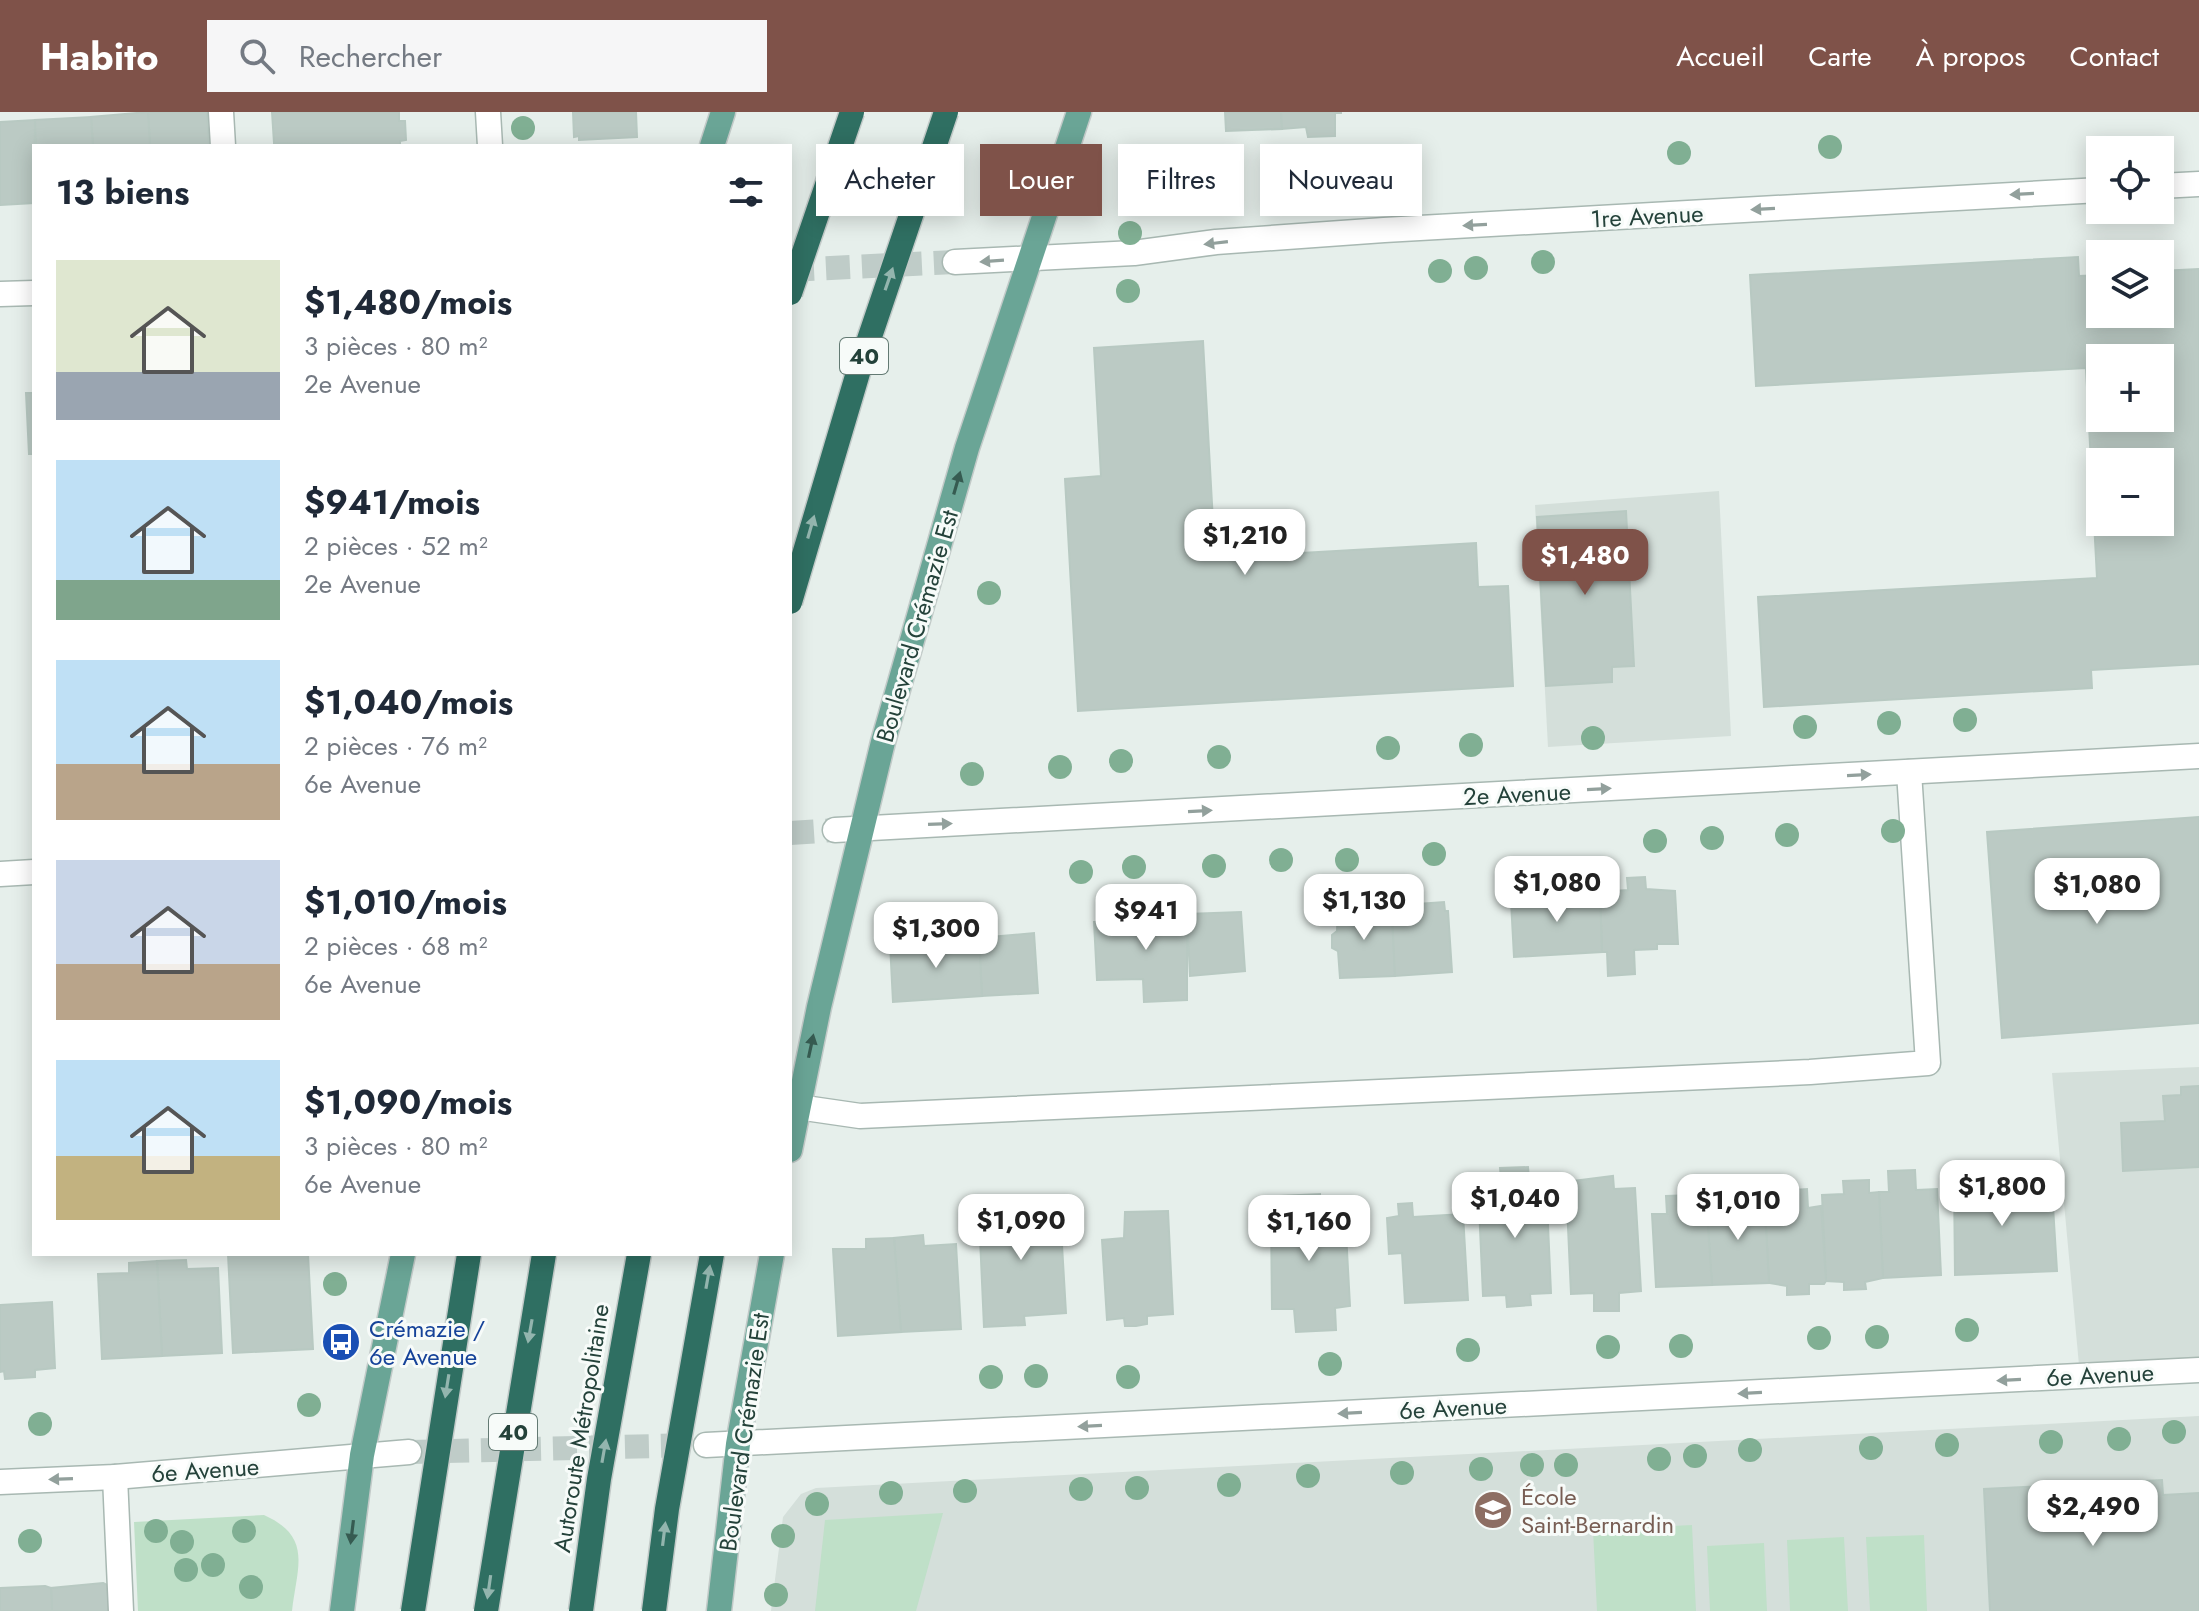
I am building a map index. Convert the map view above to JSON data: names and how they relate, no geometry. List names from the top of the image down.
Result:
{
  "streets": {
    "highway": ["40", "Autoroute Métropolitaine"],
    "main road": ["Boulevard Crémazie Est"],
    "street": ["1re Avenue", "2e Avenue", "6e Avenue"]
  },
  "crossings": [
    ["1re Avenue", "Boulevard Crémazie Est"],
    ["Boulevard Crémazie Est", "2e Avenue"],
    ["Boulevard Crémazie Est", "6e Avenue"]
  ],
  "one_way": [
    "1re Avenue",
    "Boulevard Crémazie Est",
    "2e Avenue",
    "6e Avenue"
  ],
  "places": {
    "bus stop": ["Crémazie / 6e Avenue"],
    "school or university": ["École Saint-Bernardin"]
  },
  "page": {
    "header": "Habito",
    "search": "Rechercher",
    "nav": [
      "Accueil",
      "Carte",
      "À propos",
      "Contact"
    ],
    "map_buttons": ["+", "−"],
    "chip": [
      "Acheter",
      "Louer",
      "Filtres",
      "Nouveau"
    ],
    "heading": "13 biens",
    "list": [
      {
        "name": "$1,480/mois",
        "note": "3 pièces · 80 m² · 2e Avenue"
      },
      {
        "name": "$941/mois",
        "note": "2 pièces · 52 m² · 2e Avenue"
      },
      {
        "name": "$1,040/mois",
        "note": "2 pièces · 76 m² · 6e Avenue"
      },
      {
        "name": "$1,010/mois",
        "note": "2 pièces · 68 m² · 6e Avenue"
      },
      {
        "name": "$1,090/mois",
        "note": "3 pièces · 80 m² · 6e Avenue"
      }
    ],
    "price": [
      "$1,210",
      "$1,480",
      "$1,080",
      "$1,080",
      "$1,130",
      "$941",
      "$1,300",
      "$1,800",
      "$1,040",
      "$1,010",
      "$1,090",
      "$1,160",
      "$2,490"
    ]
  }
}
